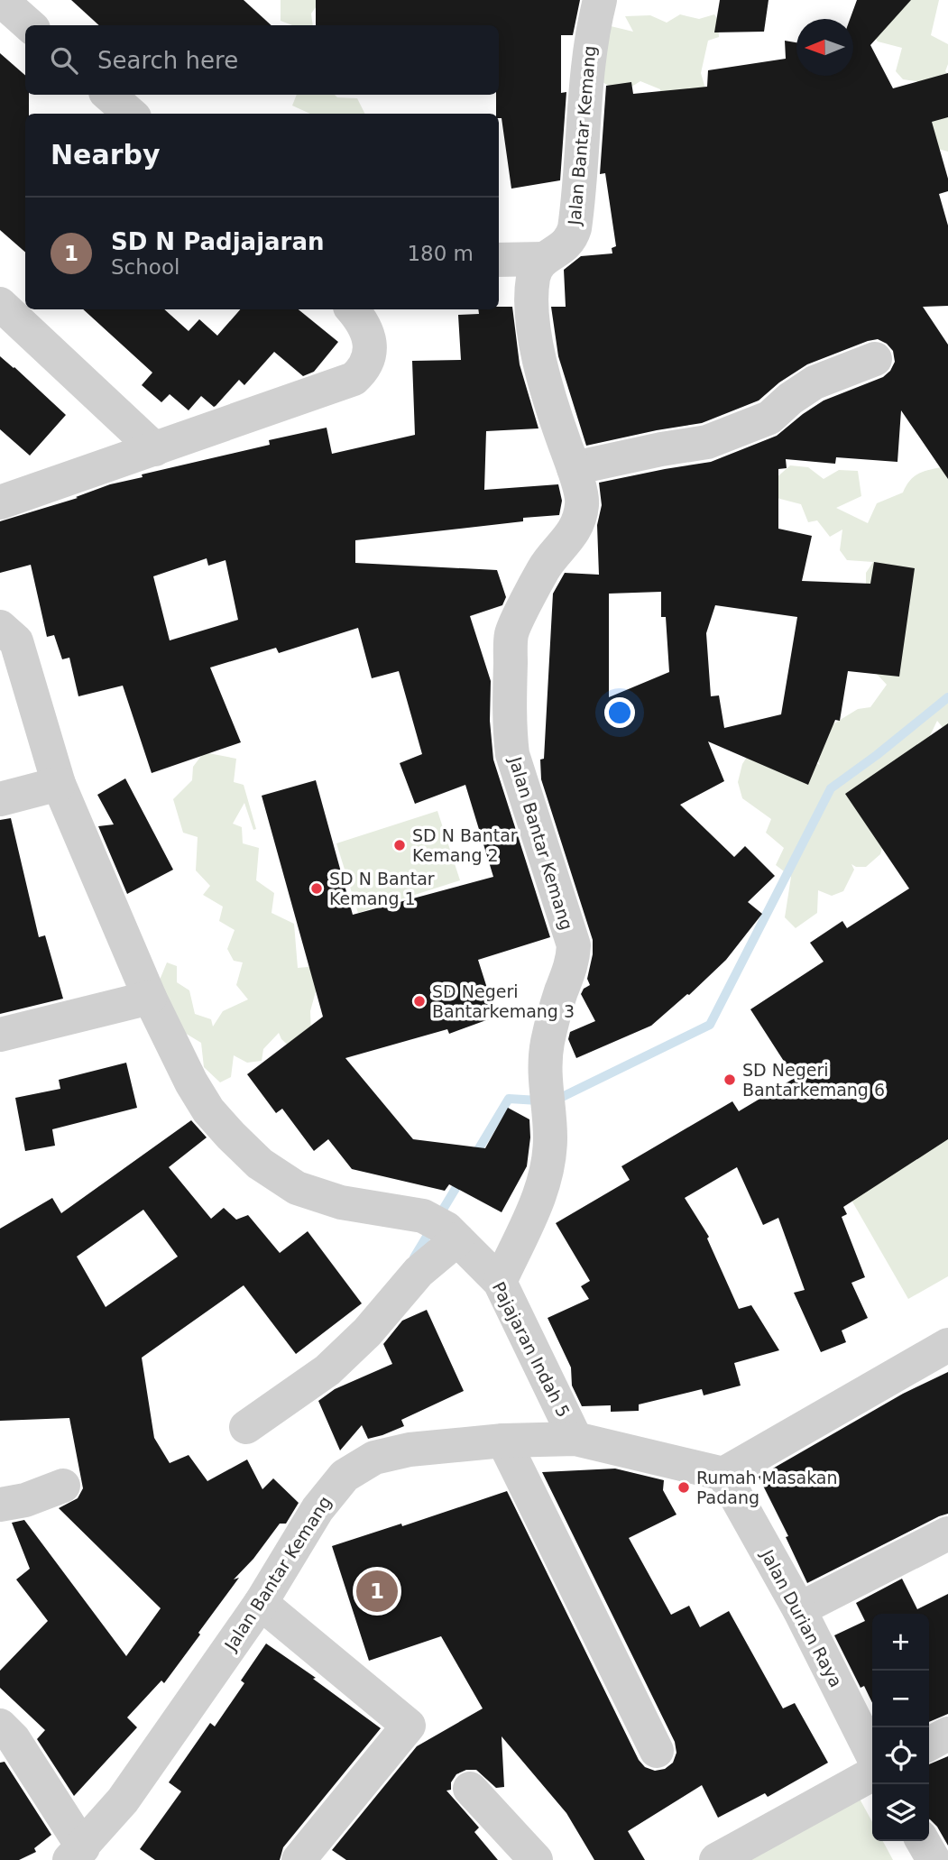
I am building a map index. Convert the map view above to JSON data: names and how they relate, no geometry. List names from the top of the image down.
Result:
{
  "streets": {
    "street": ["Jalan Bantar Kemang", "Pajajaran Indah 5", "Jalan Durian Raya"]
  },
  "crossings": [
    ["Jalan Bantar Kemang", "Pajajaran Indah 5"],
    ["Jalan Bantar Kemang", "Jalan Durian Raya"]
  ],
  "places": [
    "SD N Bantar Kemang 2",
    "SD N Bantar Kemang 1",
    "SD Negeri Bantarkemang 3",
    "SD Negeri Bantarkemang 6",
    "Rumah Masakan Padang"
  ],
  "north": "left",
  "page": {
    "search": "Search here",
    "heading": "Nearby",
    "list": [
      {
        "mark": "1",
        "name": "SD N Padjajaran",
        "note": "School",
        "value": "180 m"
      }
    ],
    "pins": "1",
    "map_buttons": ["+", "−"]
  }
}
